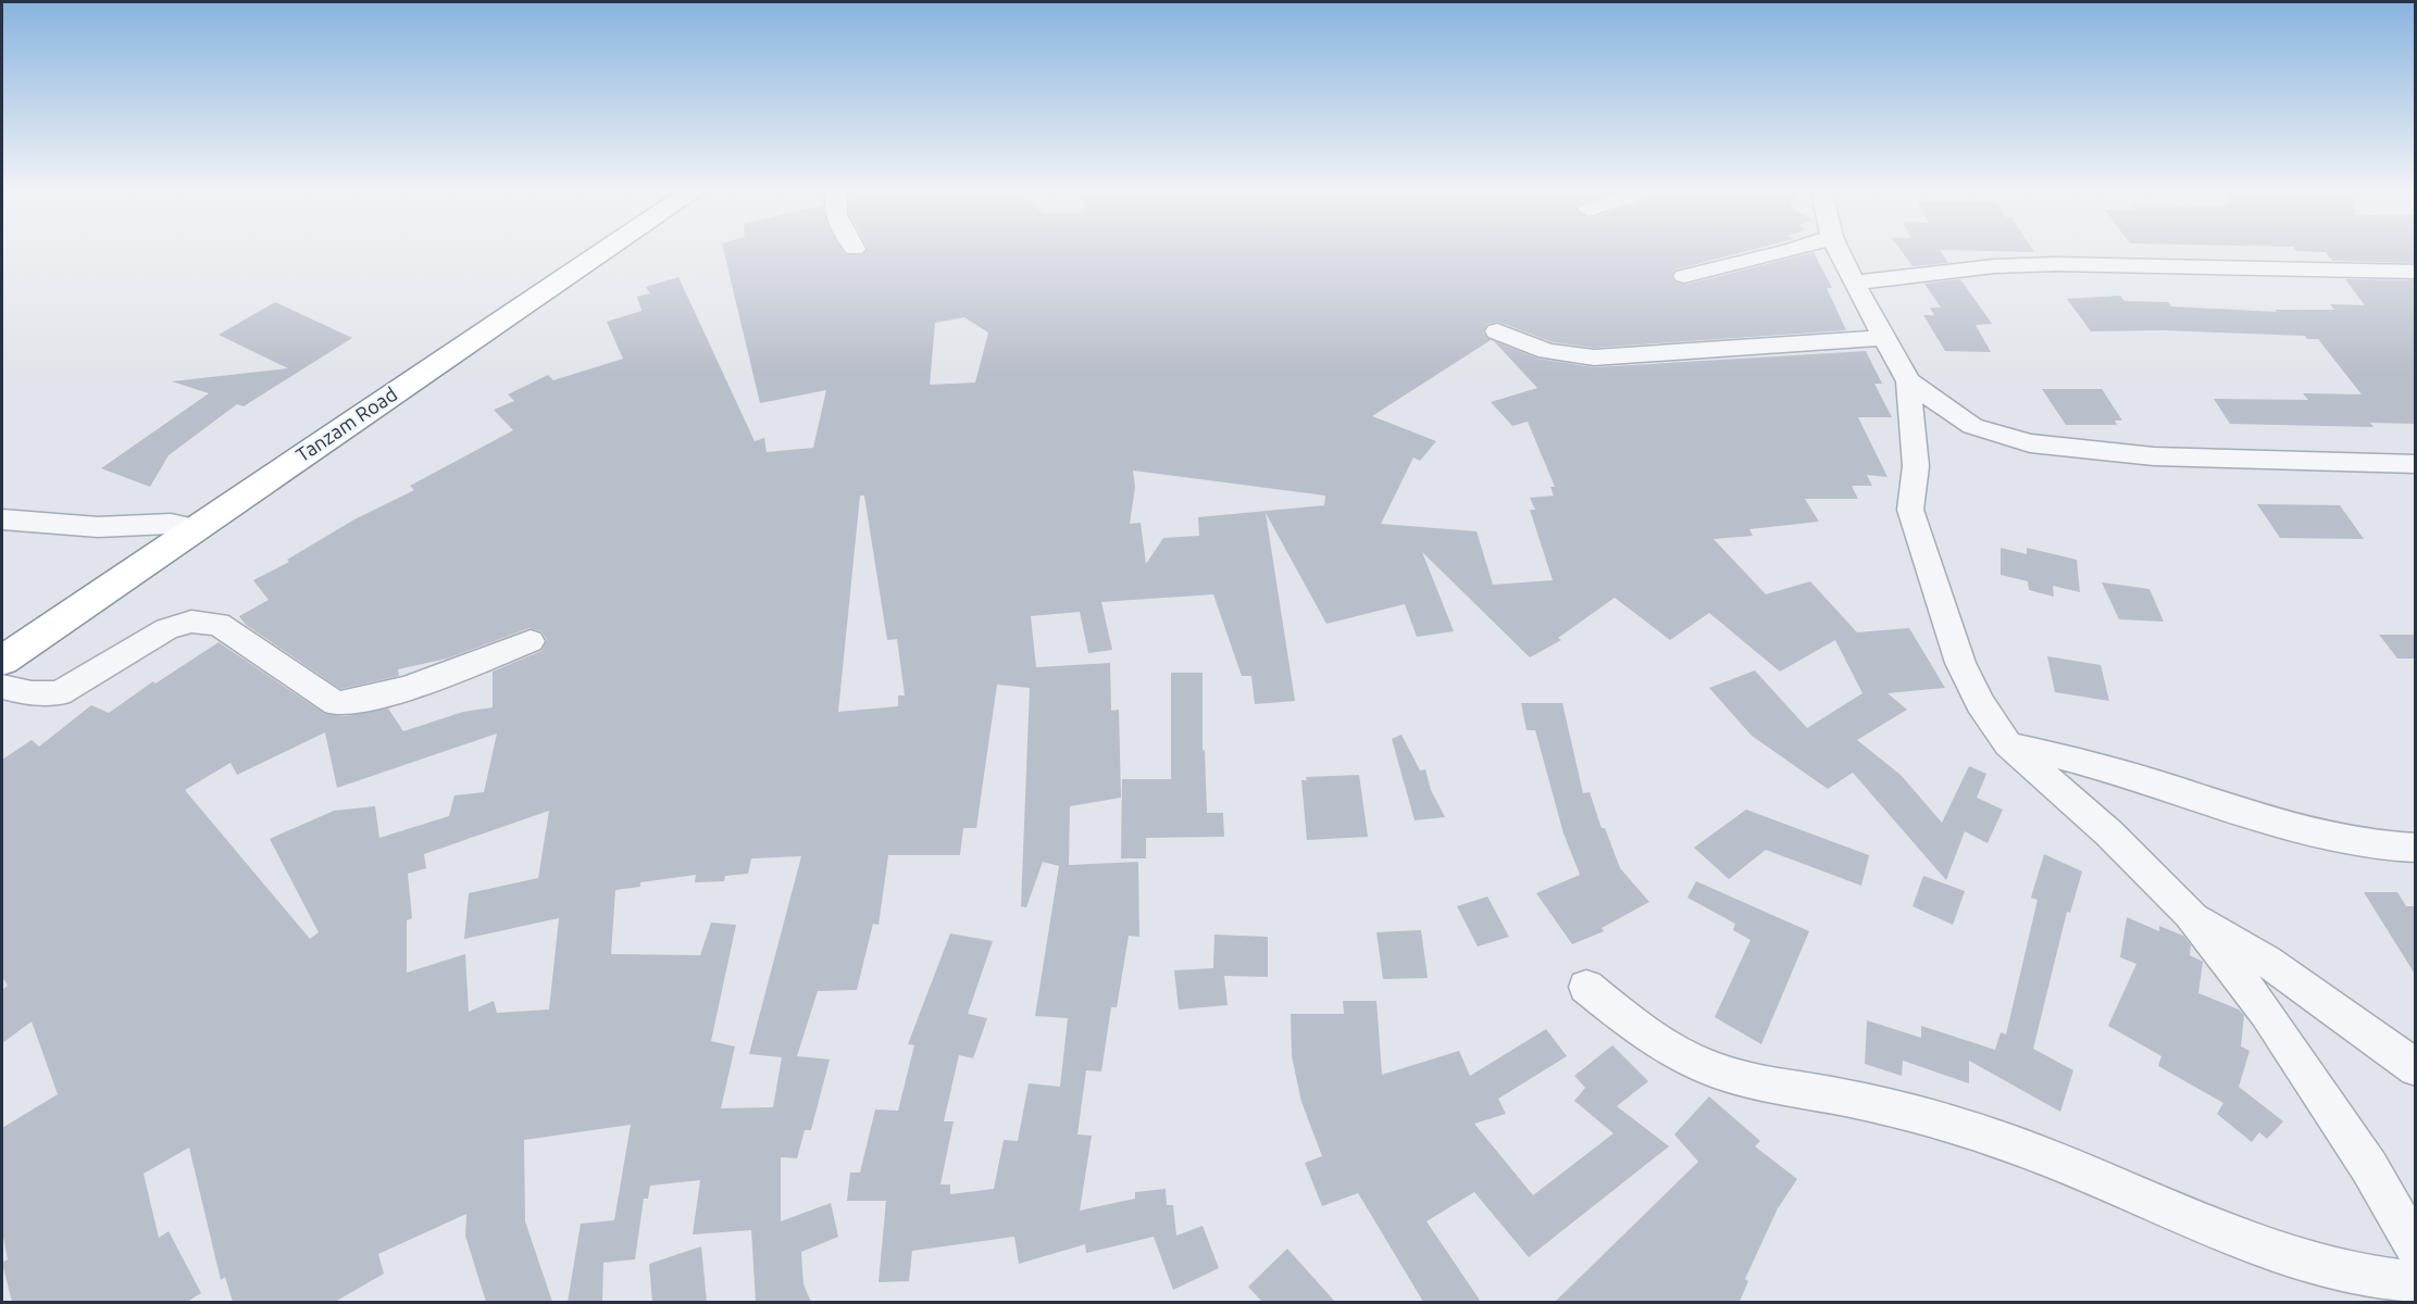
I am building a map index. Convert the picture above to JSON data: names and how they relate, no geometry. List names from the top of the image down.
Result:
{
  "streets": {
    "highway": ["Tanzam Road"]
  }
}
